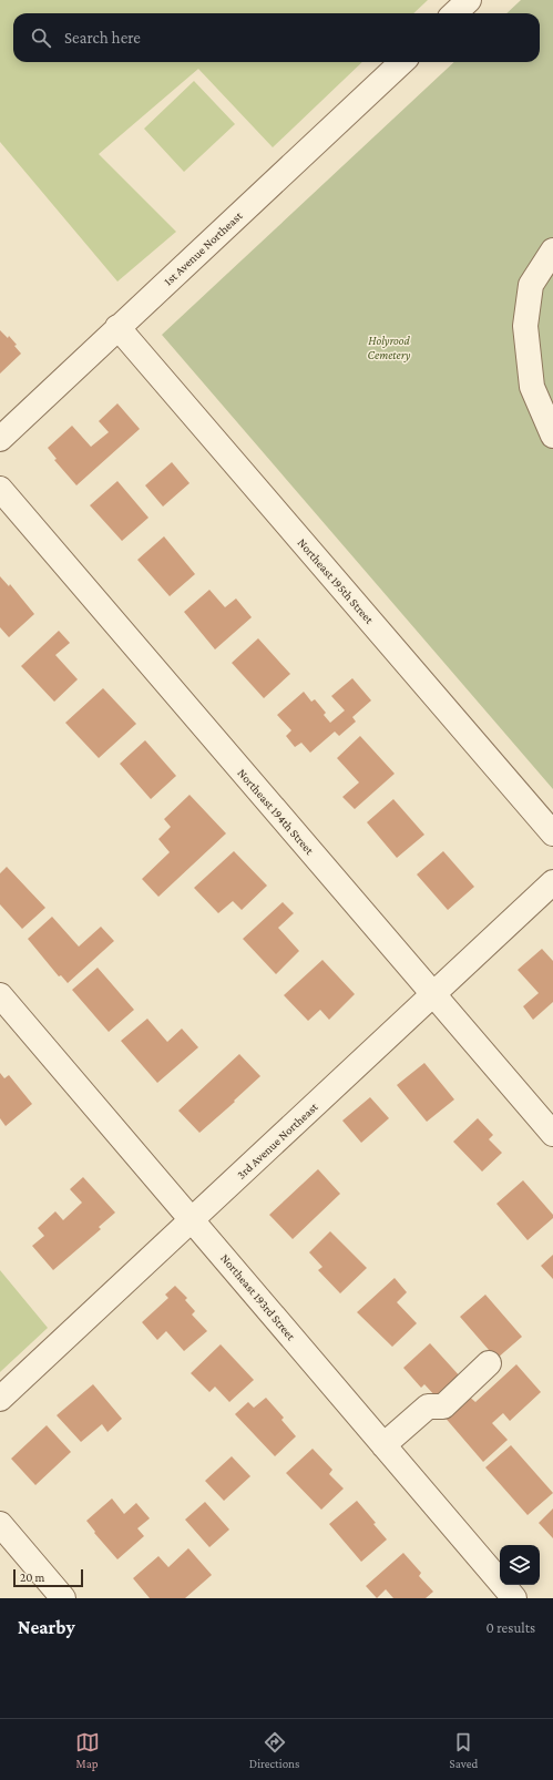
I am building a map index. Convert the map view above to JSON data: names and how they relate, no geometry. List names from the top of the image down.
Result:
{
  "streets": {
    "street": [
      "1st Avenue Northeast",
      "Northeast 195th Street",
      "Northeast 194th Street",
      "3rd Avenue Northeast",
      "Northeast 193rd Street"
    ]
  },
  "crossings": [
    ["1st Avenue Northeast", "Northeast 195th Street"],
    ["Northeast 194th Street", "3rd Avenue Northeast"],
    ["3rd Avenue Northeast", "Northeast 193rd Street"]
  ],
  "parks": ["Holyrood Cemetery"],
  "scale_bar": "20 m",
  "page": {
    "search": "Search here",
    "scale": "20 m",
    "heading": ["Nearby", "0 results"],
    "nav": ["Map", "Directions", "Saved"]
  }
}
